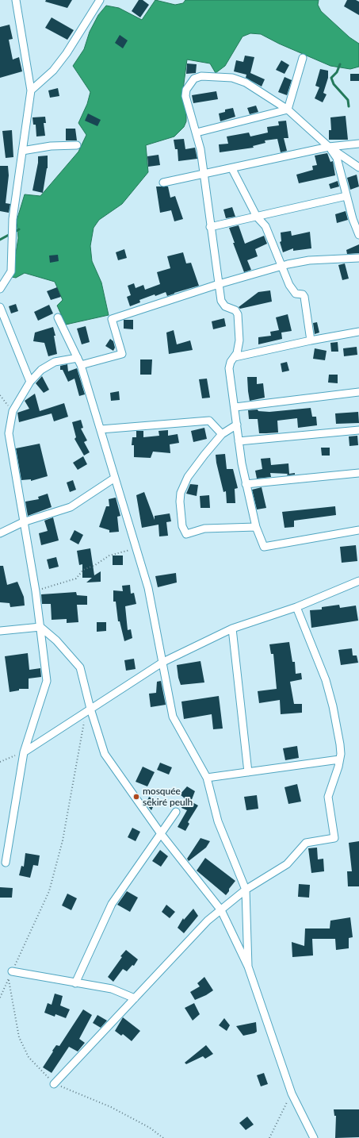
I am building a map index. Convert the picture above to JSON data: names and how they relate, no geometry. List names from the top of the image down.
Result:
{
  "places": ["mosquée sekiré peulh"]
}
